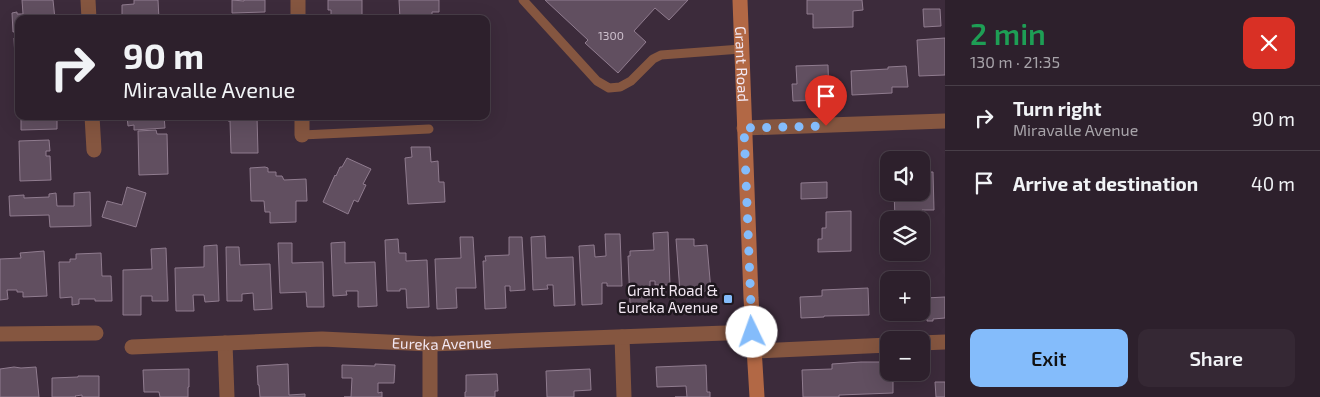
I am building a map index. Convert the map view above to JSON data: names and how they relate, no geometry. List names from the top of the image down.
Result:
{
  "streets": {
    "main road": ["Grant Road"],
    "street": ["Eureka Avenue"]
  },
  "crossings": [
    ["Grant Road", "Eureka Avenue"]
  ],
  "places": {
    "transit": ["Grant Road & Eureka Avenue"]
  },
  "house_numbers": ["1300"],
  "page": {
    "heading": ["2 min", "130 m · 21:35"],
    "turn": ["90 m", "Miravalle Avenue"],
    "list": [
      {
        "name": "Turn right",
        "note": "Miravalle Avenue",
        "value": "90 m"
      },
      {
        "name": "Arrive at destination",
        "value": "40 m"
      }
    ],
    "map_buttons": ["+", "−"],
    "buttons": ["Exit", "Share"]
  }
}
